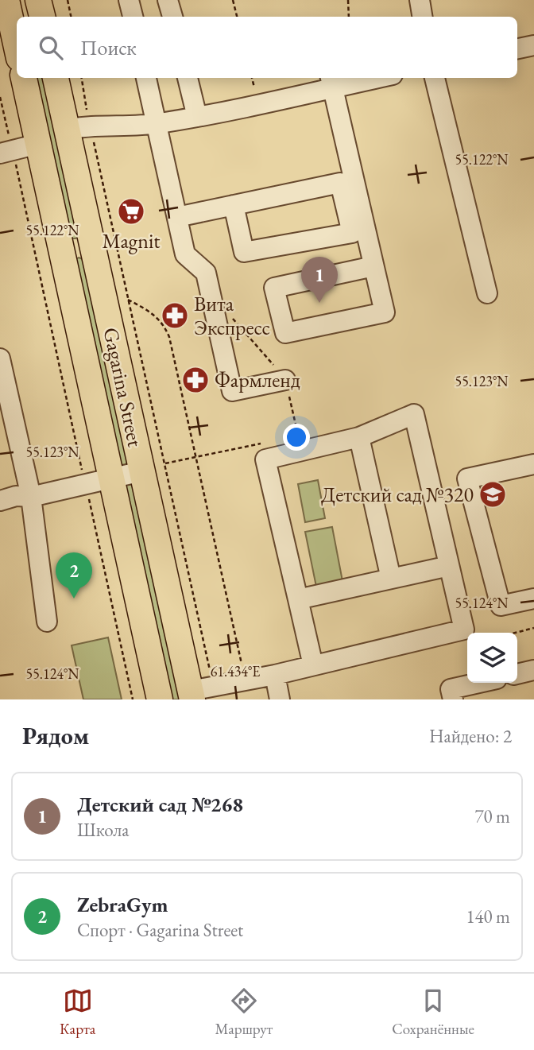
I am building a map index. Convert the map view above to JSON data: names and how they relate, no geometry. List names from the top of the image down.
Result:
{
  "streets": {
    "main road": ["Gagarina Street"]
  },
  "places": {
    "supermarket": ["Magnit"],
    "pharmacy": ["Вита Экспресс", "Фармленд"],
    "school or university": ["Детский сад №320"]
  },
  "page": {
    "search": "Поиск",
    "pins": ["1", "2"],
    "heading": ["Рядом", "Найдено: 2"],
    "list": [
      {
        "mark": "1",
        "name": "Детский сад №268",
        "note": "Школа",
        "value": "70 m"
      },
      {
        "mark": "2",
        "name": "ZebraGym",
        "note": "Спорт · Gagarina Street",
        "value": "140 m"
      }
    ],
    "nav": ["Карта", "Маршрут", "Сохранённые"]
  },
  "coordinates": [
    "55.122°N",
    "55.123°N",
    "55.124°N",
    "61.434°E"
  ]
}
